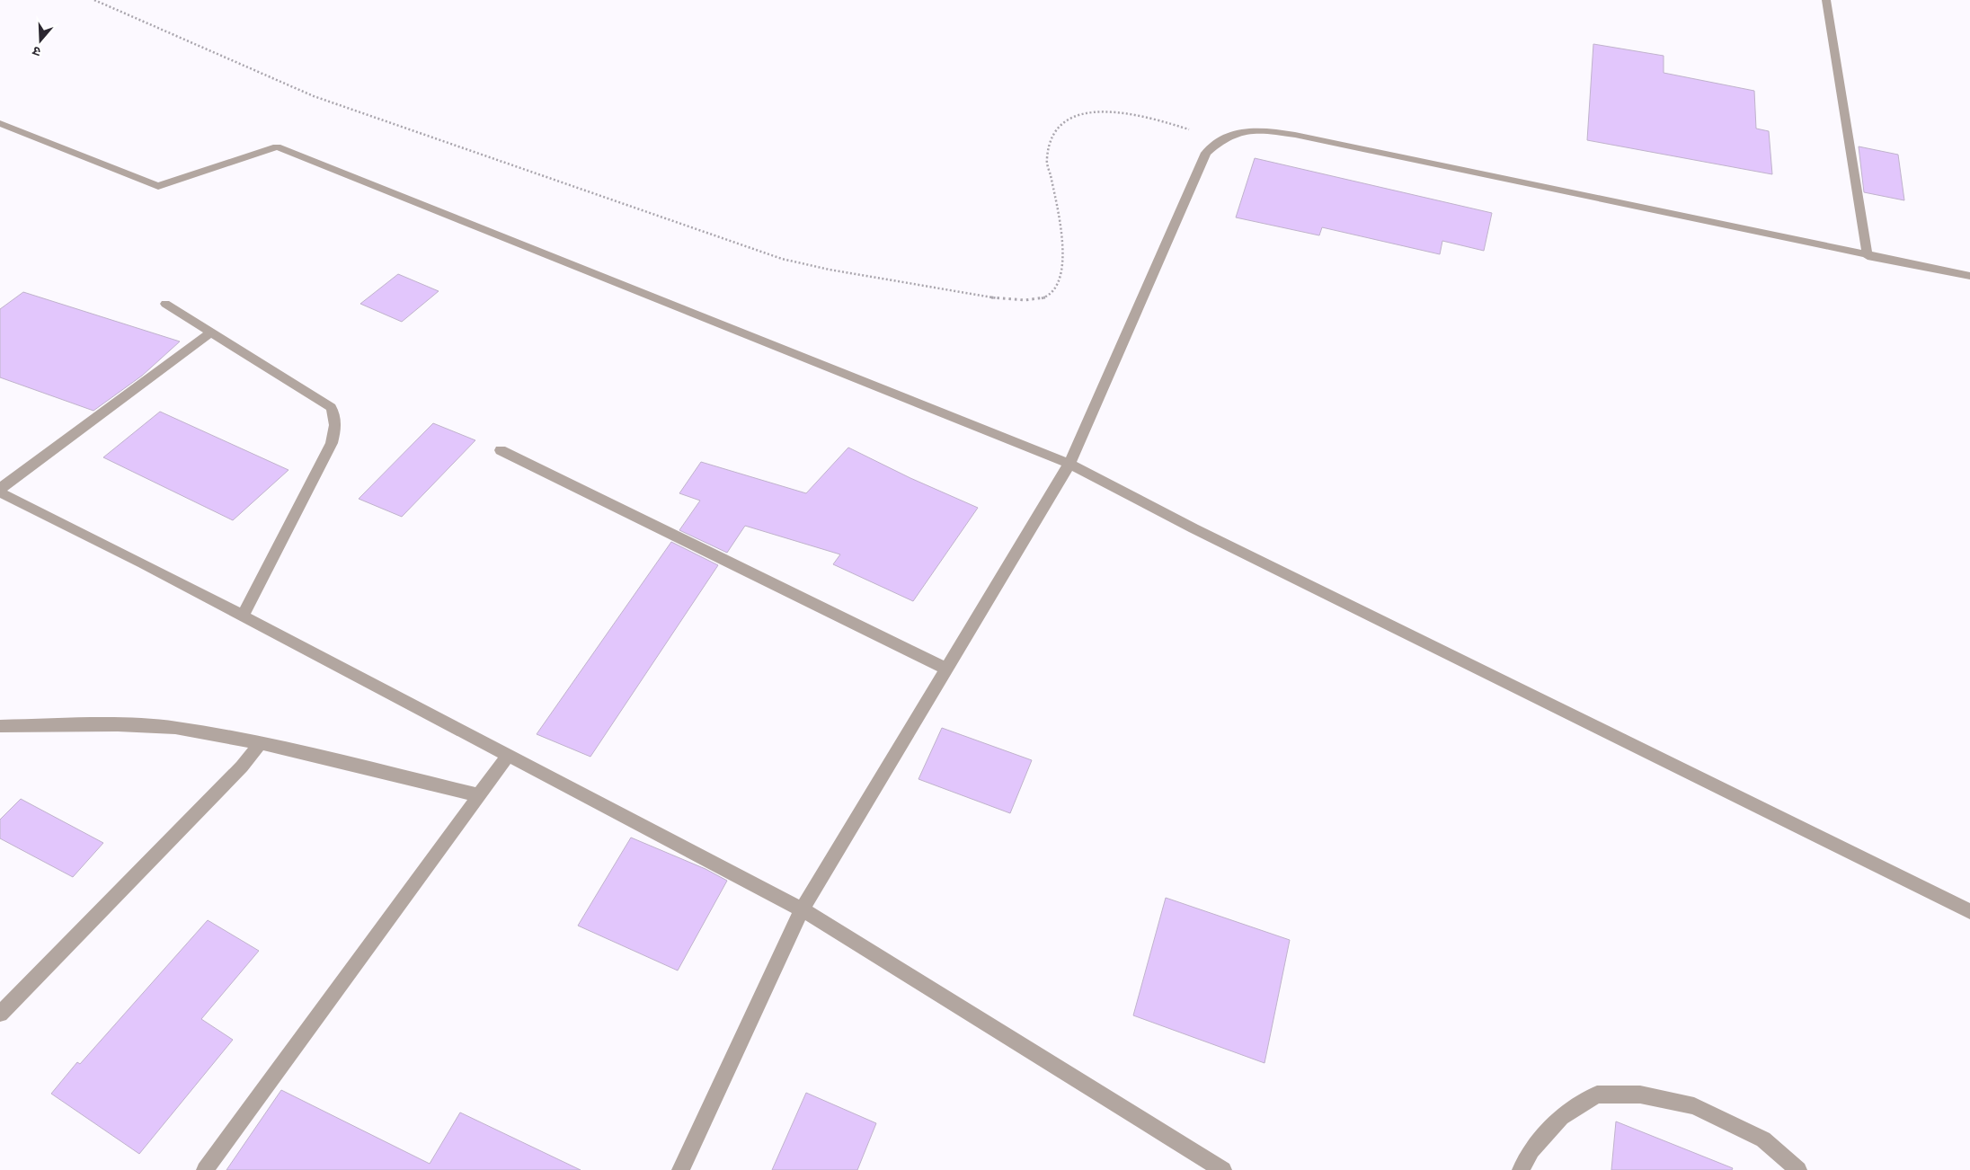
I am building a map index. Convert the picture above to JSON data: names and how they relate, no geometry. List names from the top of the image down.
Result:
{
  "north": "bottom"
}
